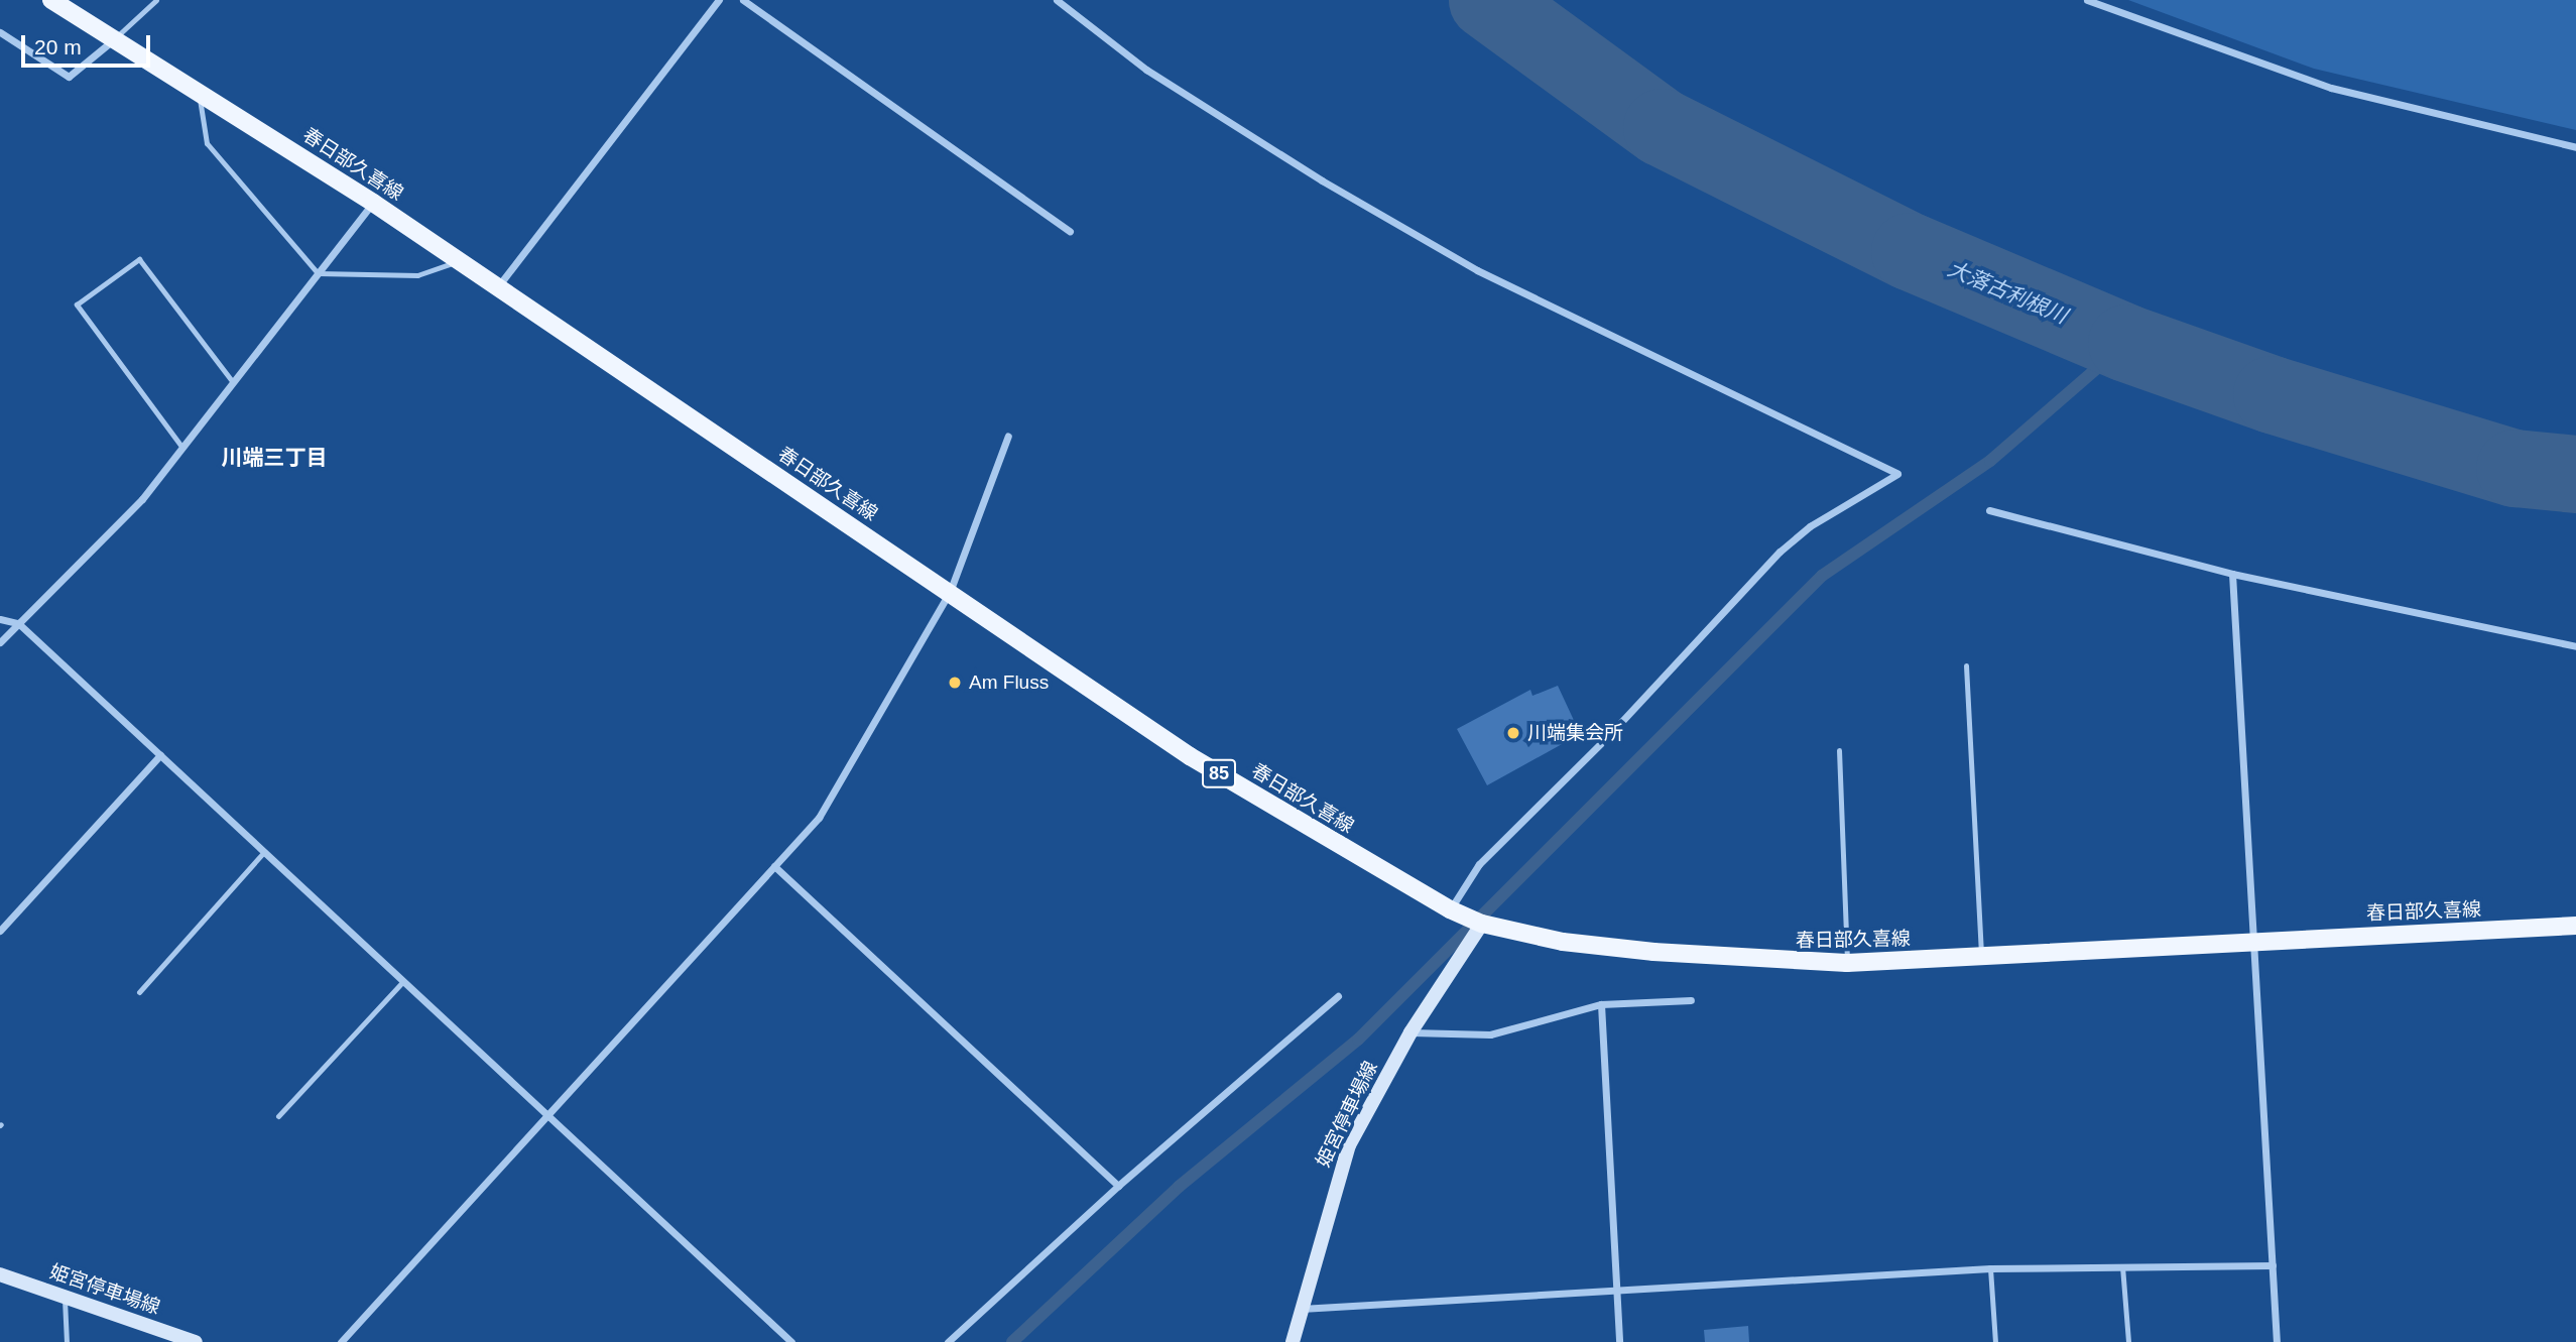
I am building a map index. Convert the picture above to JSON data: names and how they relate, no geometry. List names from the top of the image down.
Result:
{
  "streets": {
    "main road": ["春日部久喜線", "85", "姫宮停車場線"]
  },
  "crossings": [
    ["春日部久喜線", "姫宮停車場線"]
  ],
  "districts": ["川端三丁目"],
  "water": ["大落古利根川"],
  "places": ["Am Fluss", "川端集会所"],
  "scale_bar": "20 m"
}
